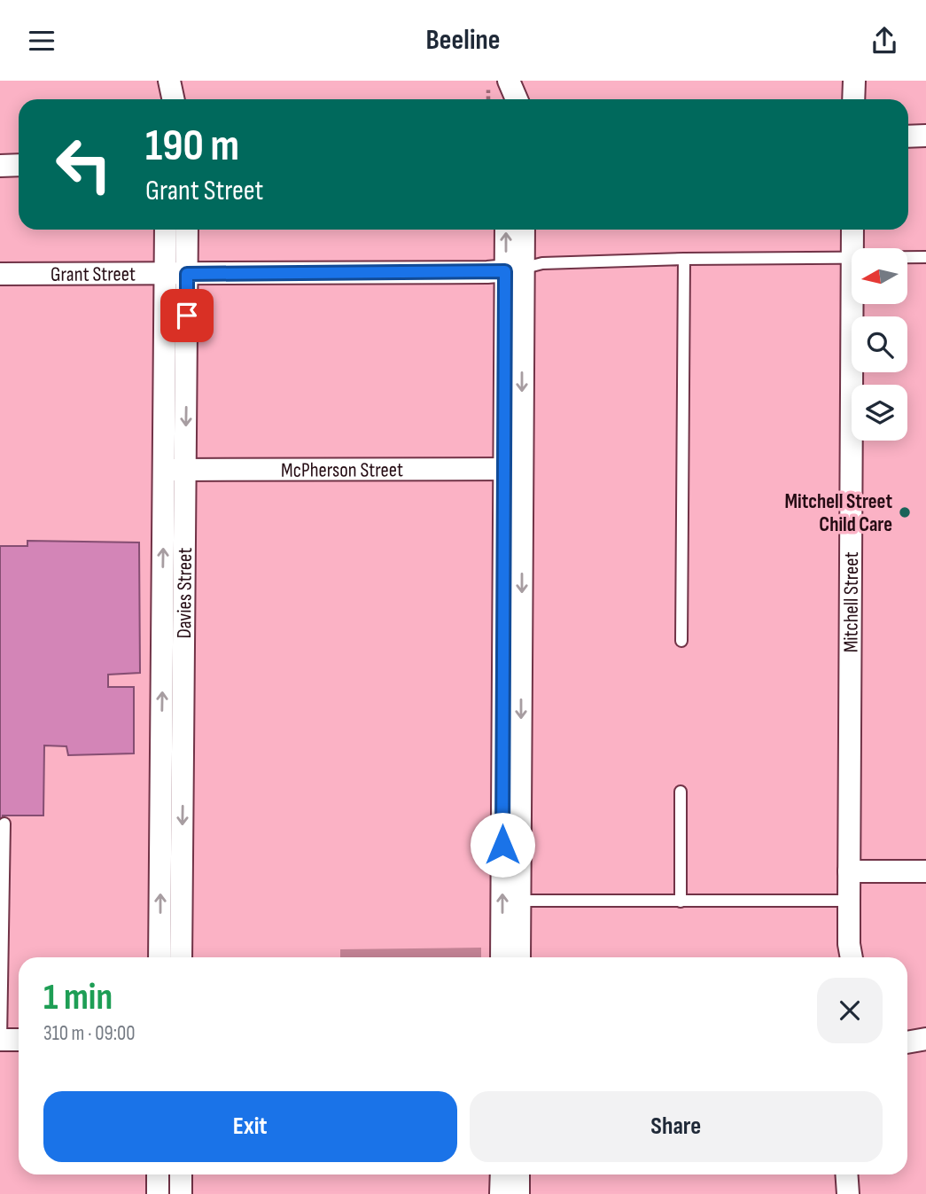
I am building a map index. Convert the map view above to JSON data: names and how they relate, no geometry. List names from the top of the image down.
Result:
{
  "streets": {
    "street": [
      "Grant Street",
      "McPherson Street",
      "Davies Street",
      "Mitchell Street"
    ]
  },
  "crossings": [
    ["Grant Street", "Davies Street"],
    ["McPherson Street", "Davies Street"]
  ],
  "places": ["Mitchell Street Child Care"],
  "north": "left",
  "page": {
    "header": "Beeline",
    "turn": ["190 m", "Grant Street"],
    "heading": ["1 min", "310 m · 09:00"],
    "buttons": ["Exit", "Share"]
  }
}
